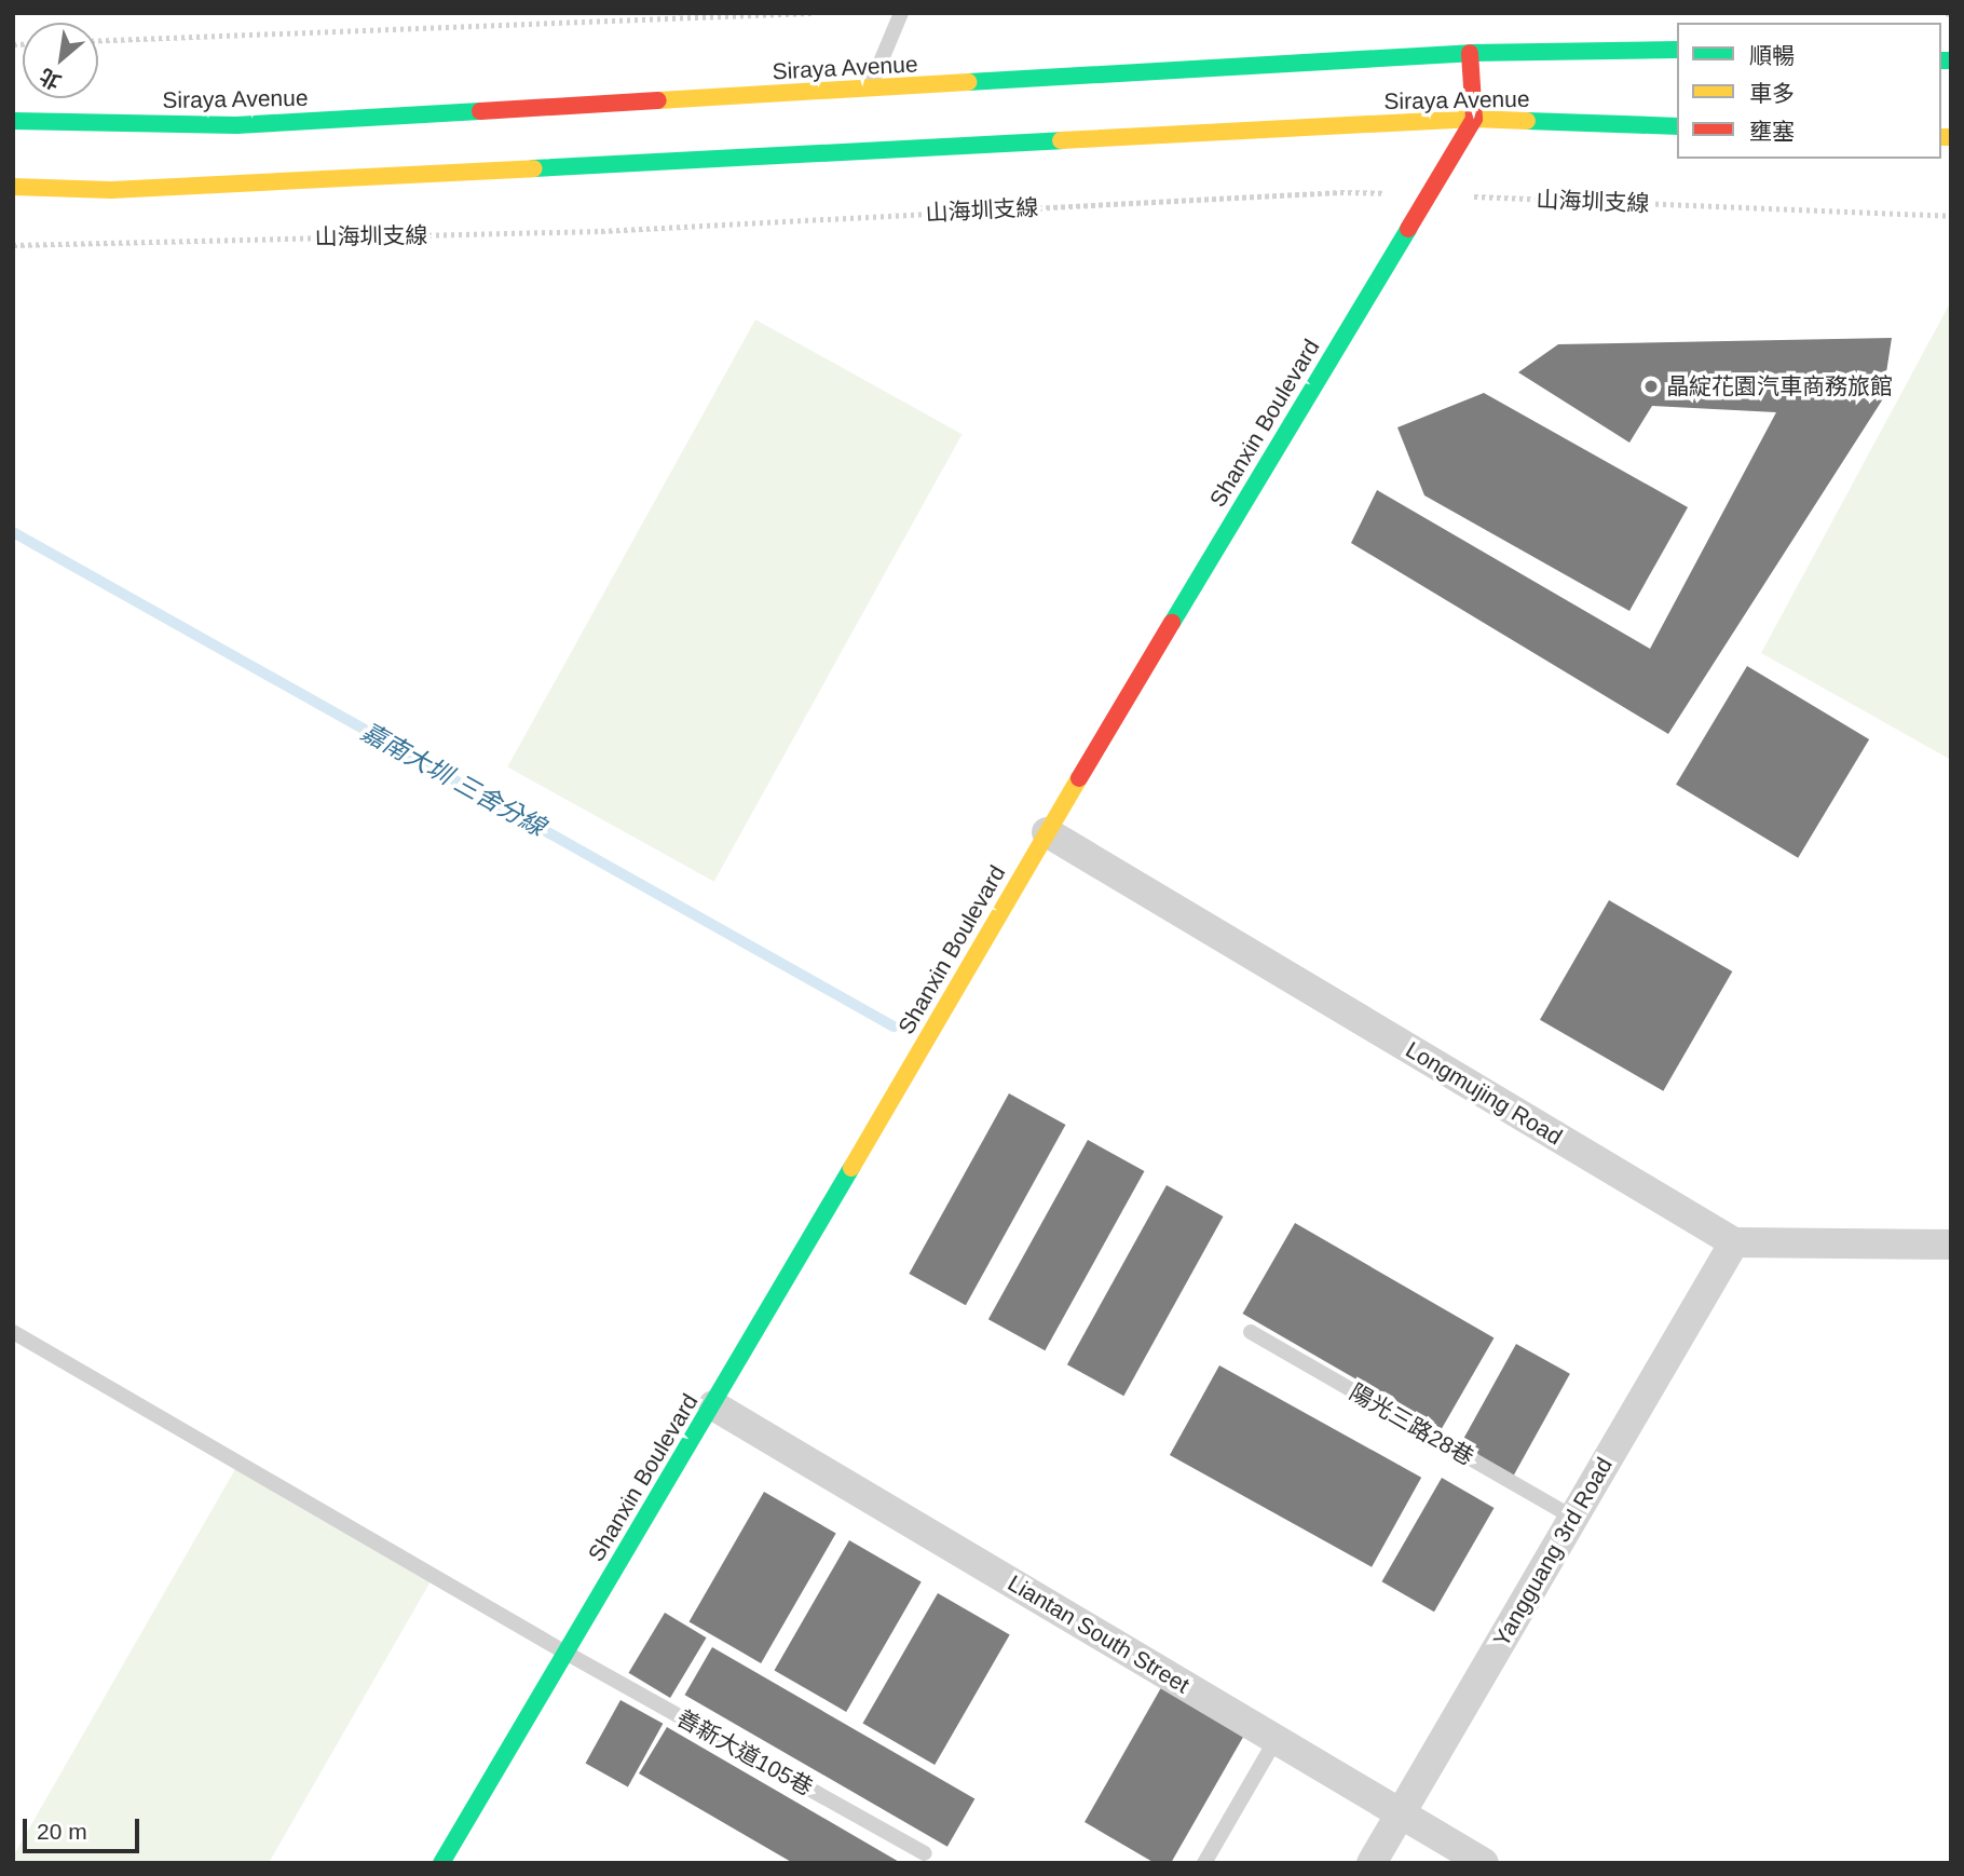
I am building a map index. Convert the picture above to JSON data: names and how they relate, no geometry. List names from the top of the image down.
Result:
{
  "streets": {
    "street": [
      "Siraya Avenue",
      "Shanxin Boulevard",
      "Longmujing Road",
      "Yangguang 3rd Road",
      "Liantan South Street"
    ],
    "lane": ["陽光三路28巷", "善新大道105巷"],
    "path": ["山海圳支線"]
  },
  "crossings": [
    ["Siraya Avenue", "Shanxin Boulevard"],
    ["山海圳支線", "Shanxin Boulevard"],
    ["Shanxin Boulevard", "Longmujing Road"],
    ["Shanxin Boulevard", "Liantan South Street"],
    ["Shanxin Boulevard", "善新大道105巷"],
    ["Longmujing Road", "Yangguang 3rd Road"],
    ["陽光三路28巷", "Yangguang 3rd Road"],
    ["Yangguang 3rd Road", "Liantan South Street"]
  ],
  "water": ["嘉南大圳 三舍分線"],
  "places": ["晶綻花園汽車商務旅館"],
  "legend": ["順暢", "車多", "壅塞"],
  "scale_bar": "20 m",
  "north": "bottom left"
}
